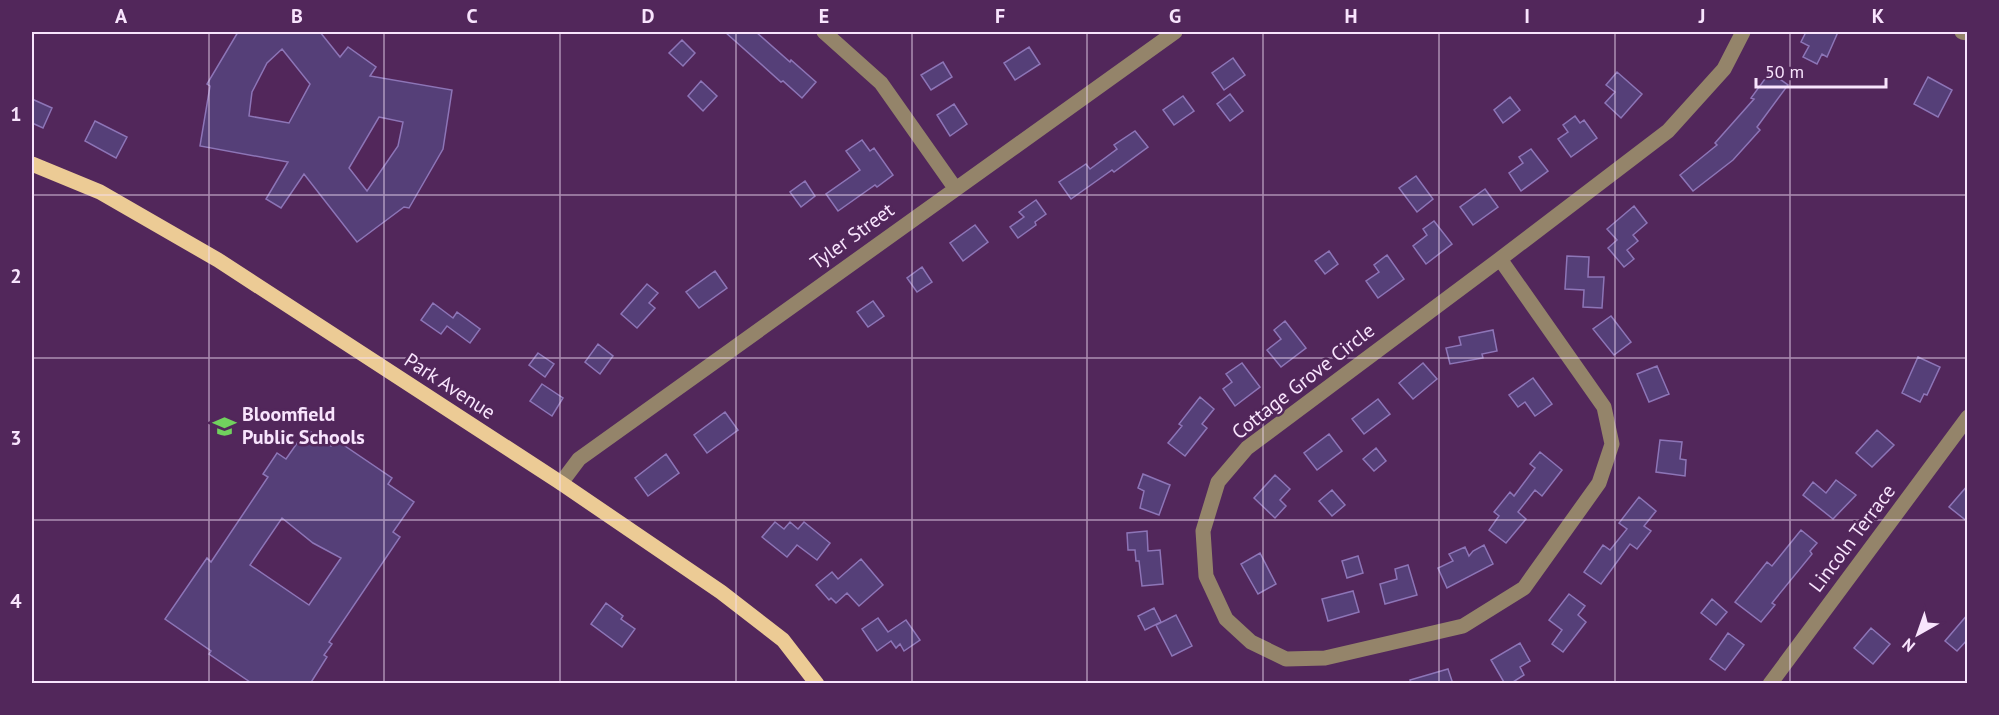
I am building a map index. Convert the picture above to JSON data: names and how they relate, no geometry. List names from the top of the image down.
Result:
{
  "streets": {
    "main road": ["Park Avenue"],
    "street": ["Tyler Street", "Cottage Grove Circle", "Lincoln Terrace"]
  },
  "crossings": [
    ["Tyler Street", "Park Avenue"]
  ],
  "places": {
    "school or university": ["Bloomfield Public Schools"]
  },
  "scale_bar": "50 m",
  "north": "bottom left",
  "grid": {
    "columns": [
      "A",
      "B",
      "C",
      "D",
      "E",
      "F",
      "G",
      "H",
      "I",
      "J",
      "K"
    ],
    "rows": [
      "1",
      "2",
      "3",
      "4"
    ]
  }
}
